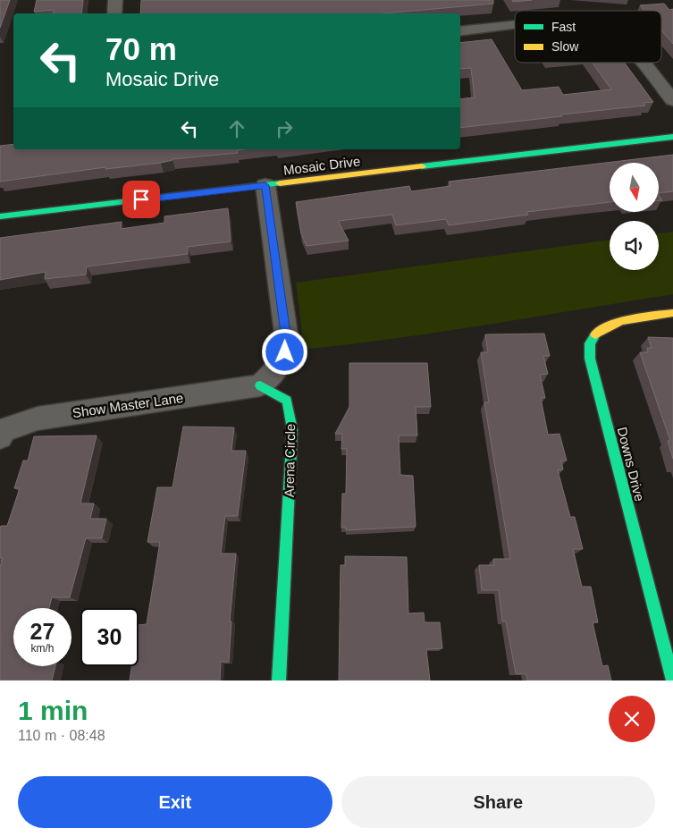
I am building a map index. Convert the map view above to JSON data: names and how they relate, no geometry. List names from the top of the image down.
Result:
{
  "streets": {
    "street": [
      "Mosaic Drive",
      "Show Master Lane",
      "Arena Circle",
      "Downs Drive"
    ]
  },
  "crossings": [
    ["Show Master Lane", "Arena Circle"]
  ],
  "legend": ["Fast", "Slow"],
  "north": "bottom",
  "page": {
    "turn": ["70 m", "Mosaic Drive"],
    "speed": "27 km/h",
    "limit": "30",
    "heading": ["1 min", "110 m · 08:48"],
    "buttons": ["Exit", "Share"]
  }
}
